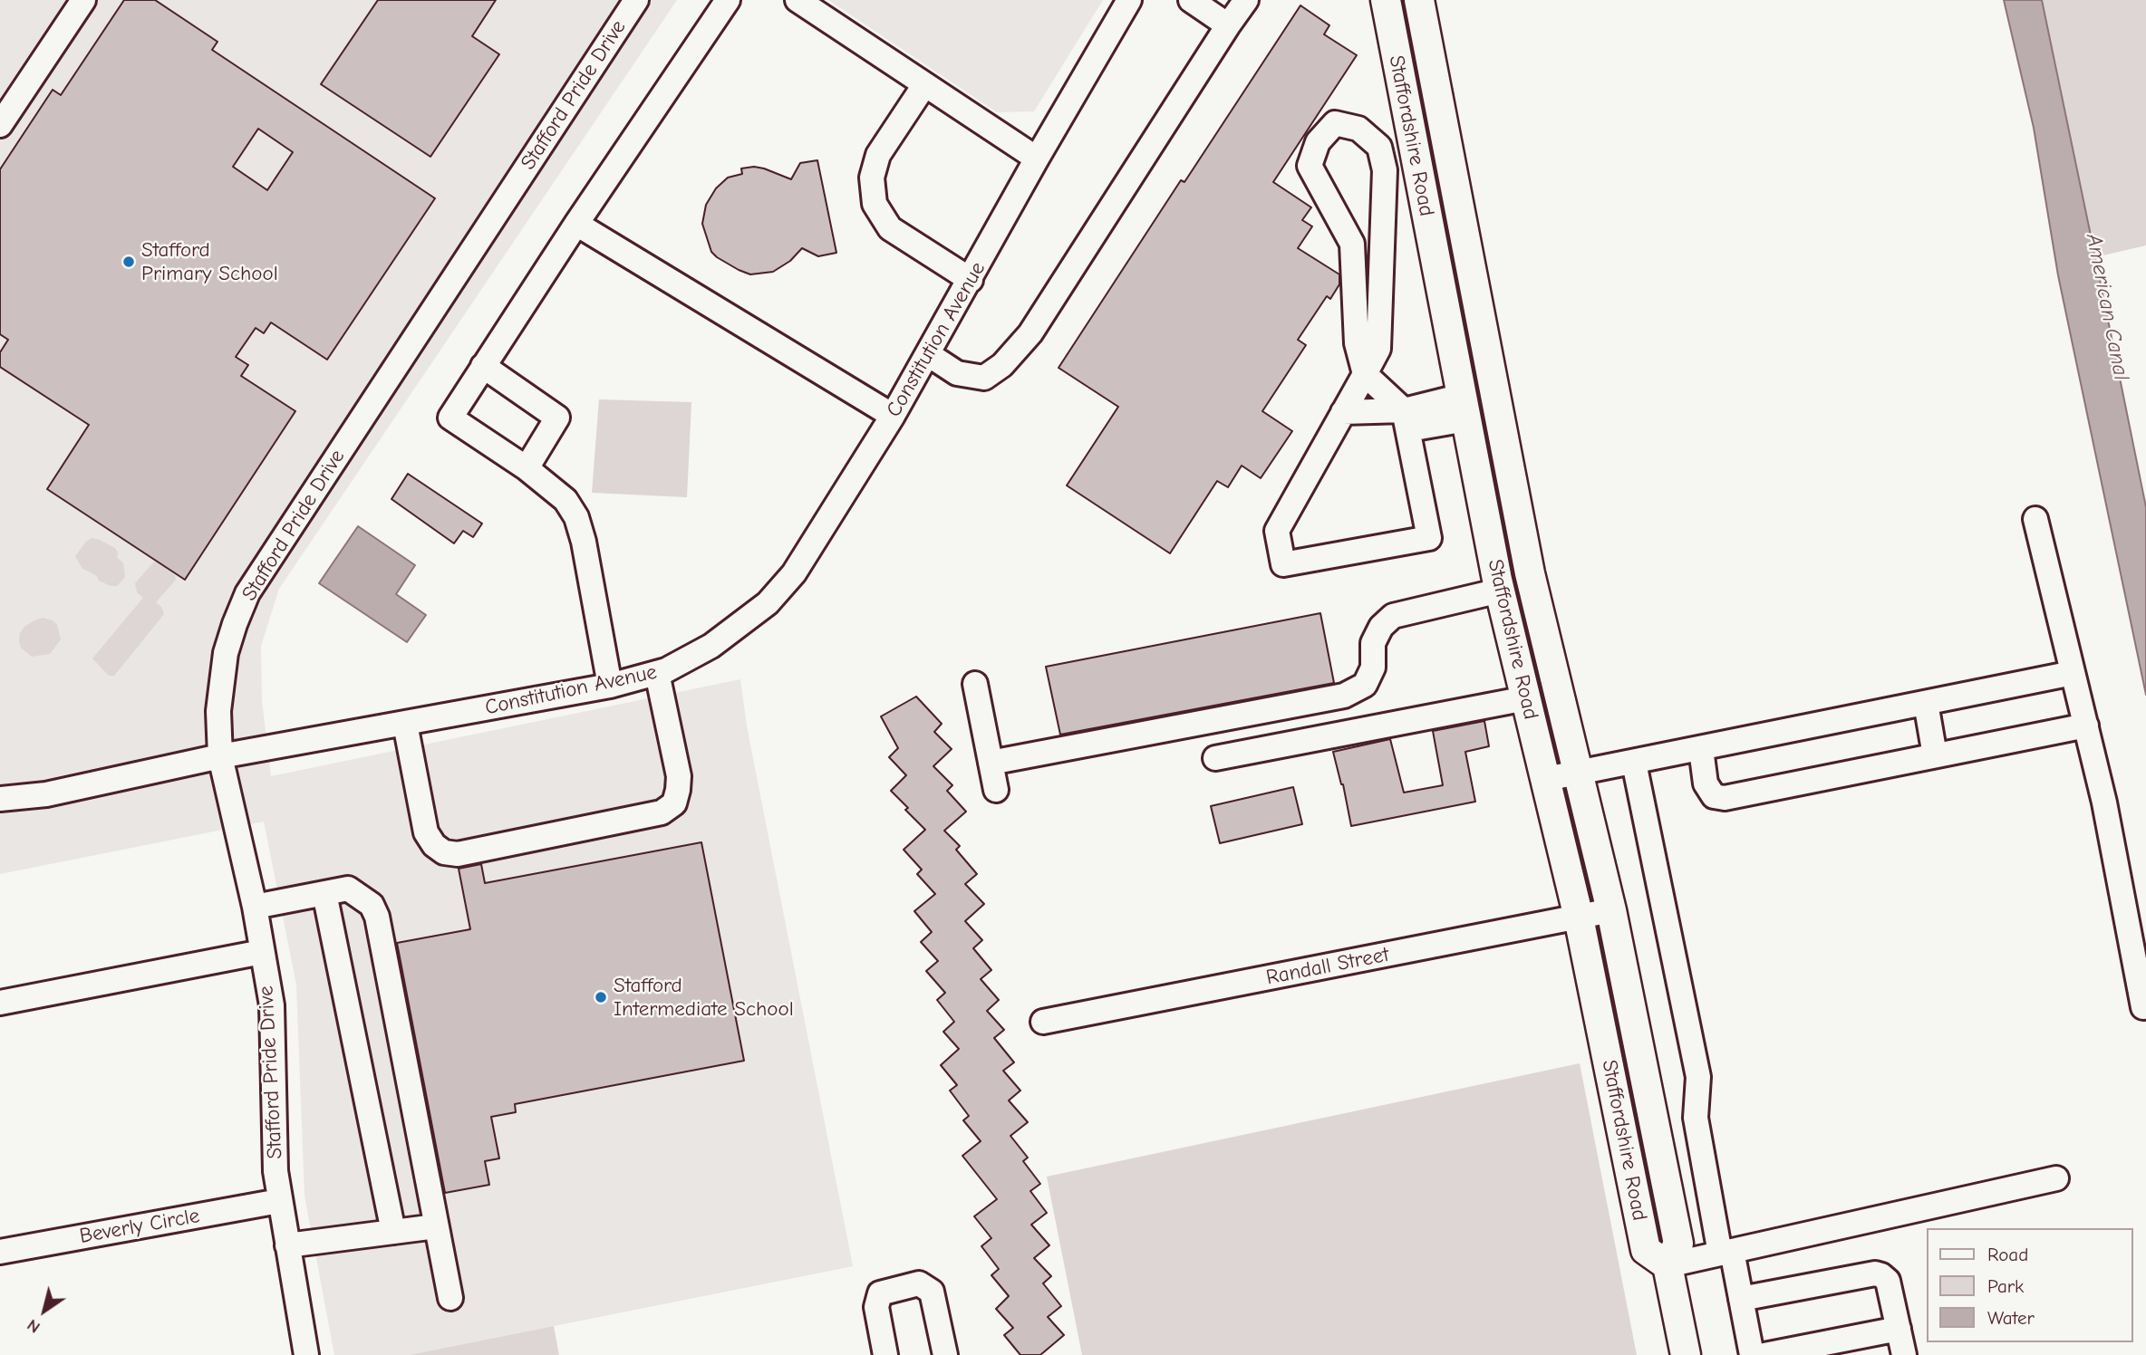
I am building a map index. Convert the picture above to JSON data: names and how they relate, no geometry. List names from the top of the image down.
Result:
{
  "streets": {
    "main road": ["Staffordshire Road"],
    "street": [
      "Stafford Pride Drive",
      "Constitution Avenue",
      "Randall Street",
      "Beverly Circle"
    ]
  },
  "crossings": [
    ["Stafford Pride Drive", "Constitution Avenue"],
    ["Stafford Pride Drive", "Beverly Circle"],
    ["Staffordshire Road", "Randall Street"]
  ],
  "water": ["American Canal"],
  "places": ["Stafford Primary School", "Stafford Intermediate School"],
  "legend": ["Road", "Park", "Water"],
  "north": "bottom left"
}
